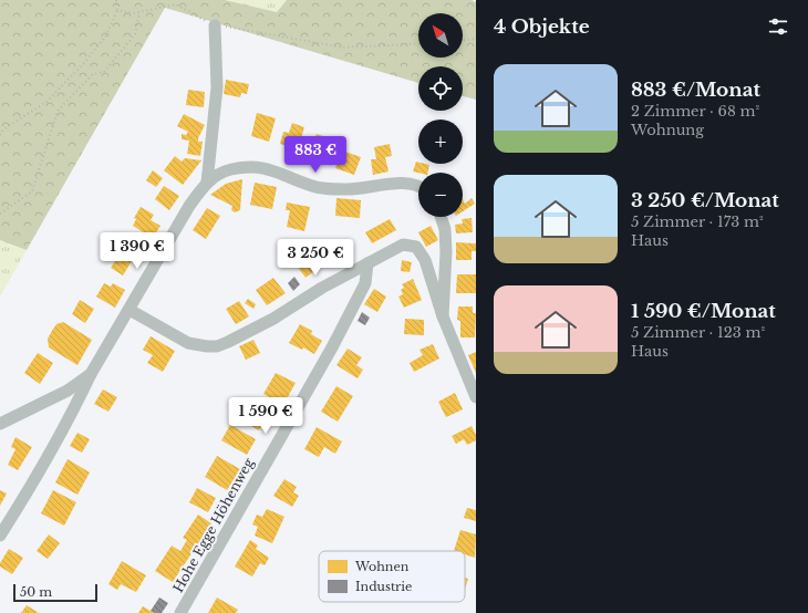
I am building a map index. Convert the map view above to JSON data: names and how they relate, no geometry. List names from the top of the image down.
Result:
{
  "streets": {
    "street": ["Hohe Egge Höhenweg"]
  },
  "legend": ["Wohnen", "Industrie"],
  "scale_bar": "50 m",
  "north": "top left",
  "page": {
    "heading": "4 Objekte",
    "map_buttons": ["+", "−"],
    "list": [
      {
        "name": "883 €/Monat",
        "note": "2 Zimmer · 68 m² · Wohnung"
      },
      {
        "name": "3 250 €/Monat",
        "note": "5 Zimmer · 173 m² · Haus"
      },
      {
        "name": "1 590 €/Monat",
        "note": "5 Zimmer · 123 m² · Haus"
      }
    ],
    "price": [
      "883 €",
      "1 390 €",
      "3 250 €",
      "1 590 €"
    ],
    "scale": "50 m"
  }
}
